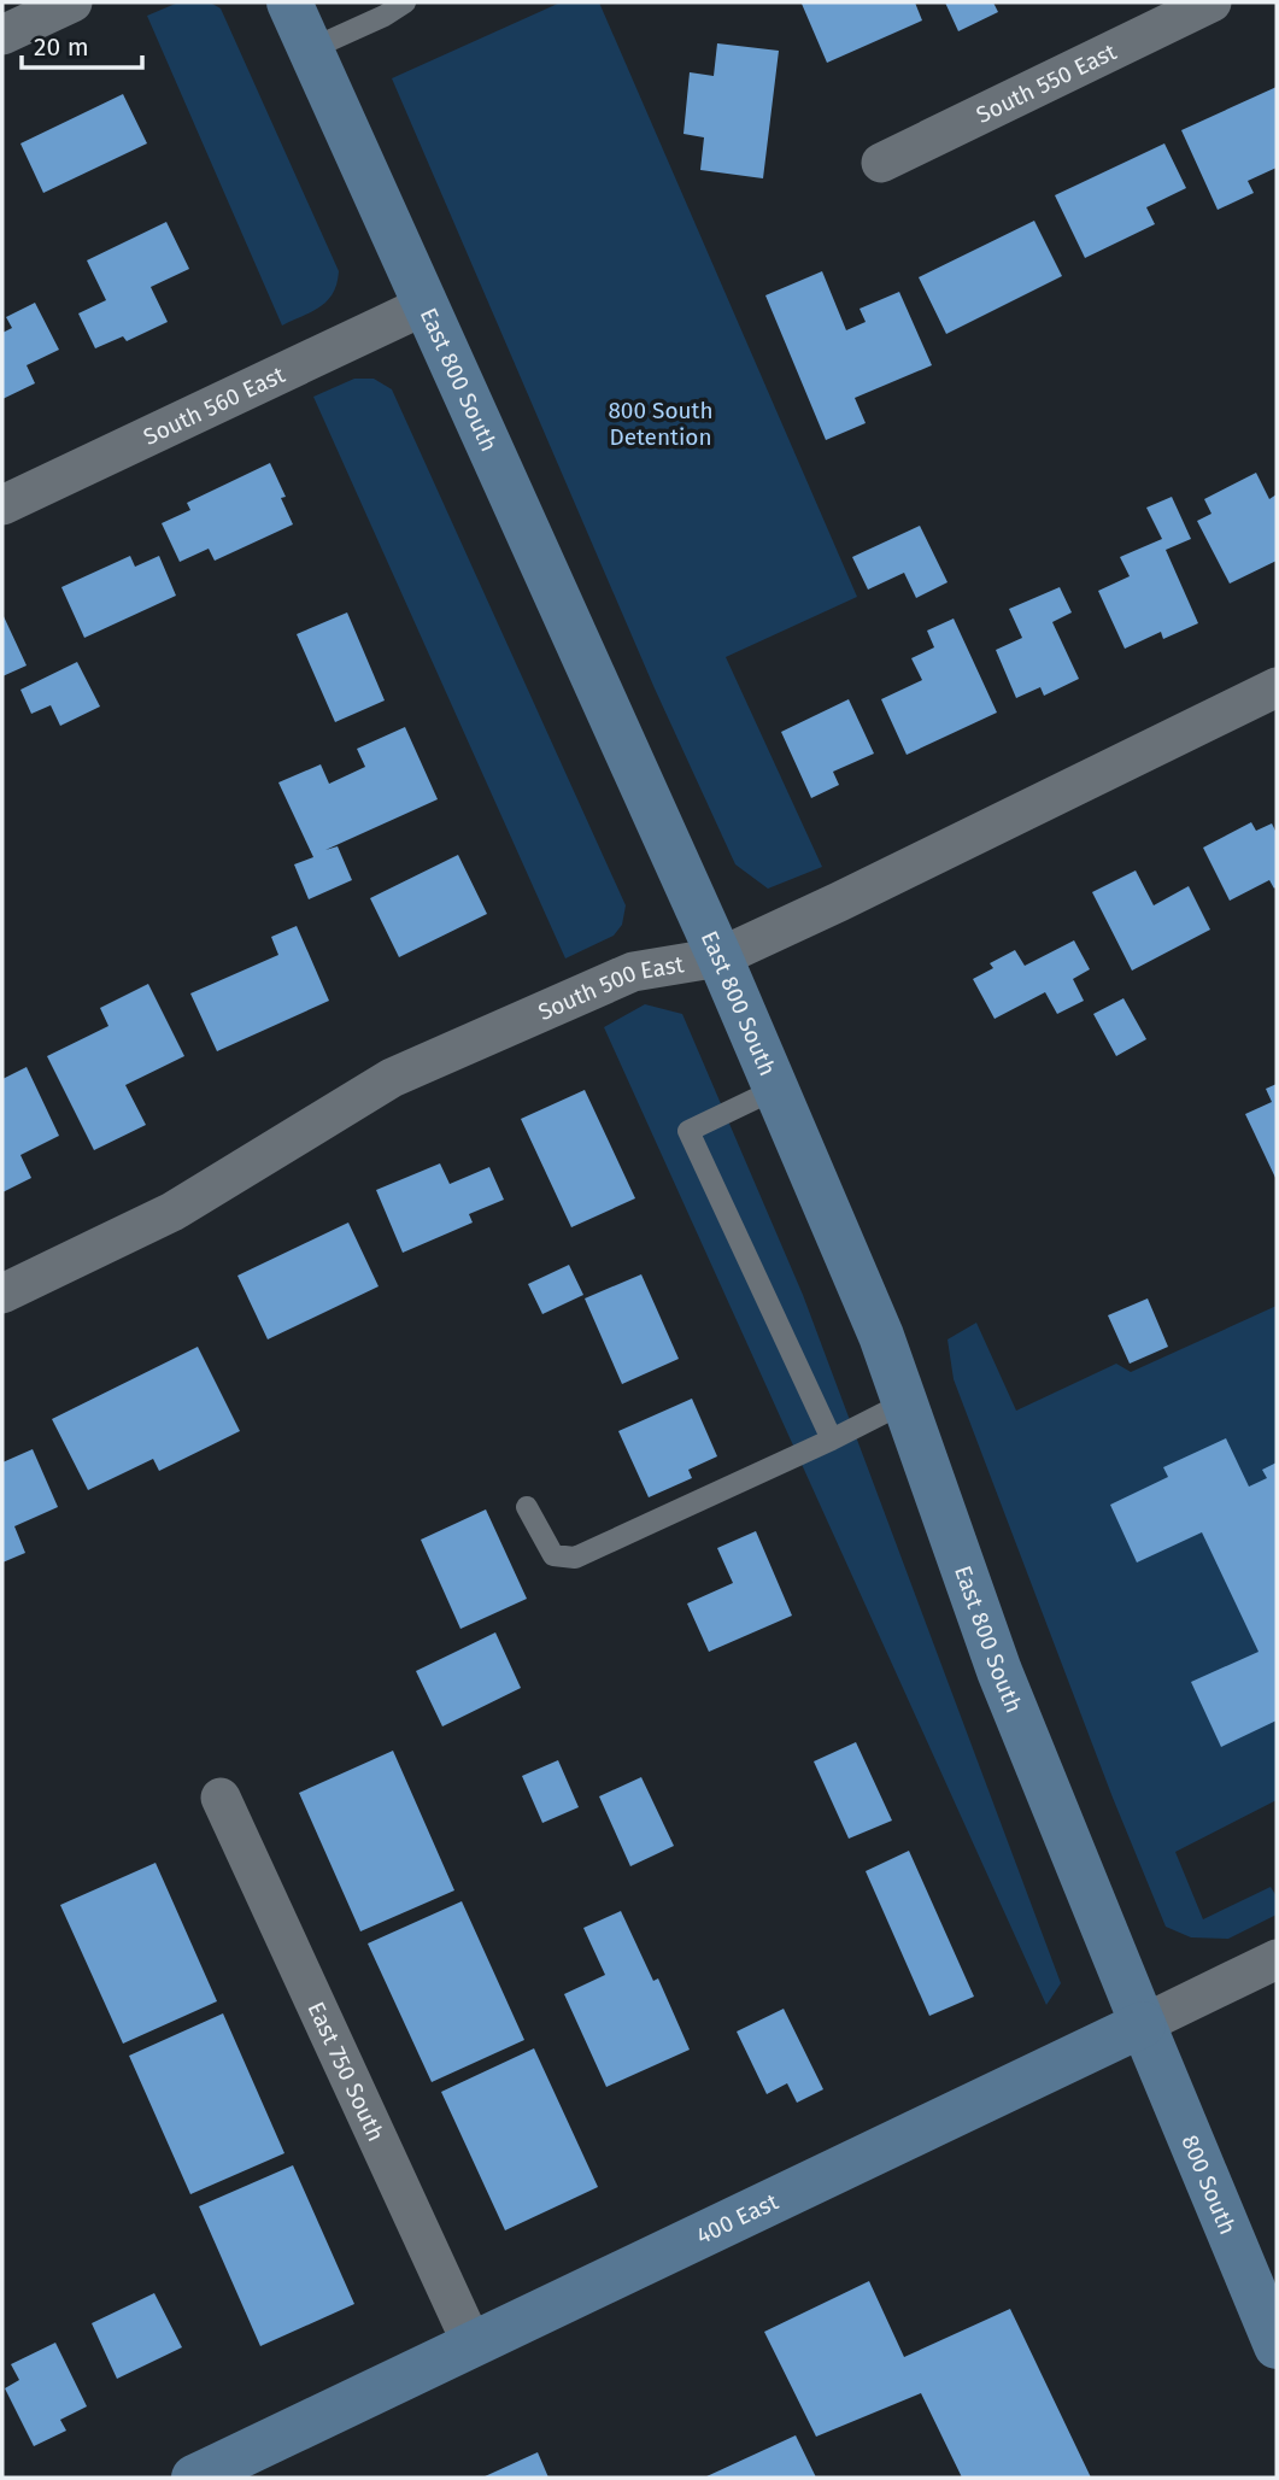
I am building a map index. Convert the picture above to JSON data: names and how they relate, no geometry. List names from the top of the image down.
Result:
{
  "streets": {
    "main road": ["East 800 South", "800 South", "400 East"],
    "street": [
      "South 550 East",
      "South 560 East",
      "South 500 East",
      "East 750 South"
    ]
  },
  "crossings": [
    ["East 800 South", "South 560 East"],
    ["East 800 South", "South 500 East"],
    ["East 800 South", "800 South"],
    ["East 800 South", "400 East"],
    ["East 750 South", "400 East"],
    ["800 South", "400 East"]
  ],
  "parks": ["800 South Detention"],
  "scale_bar": "20 m"
}
